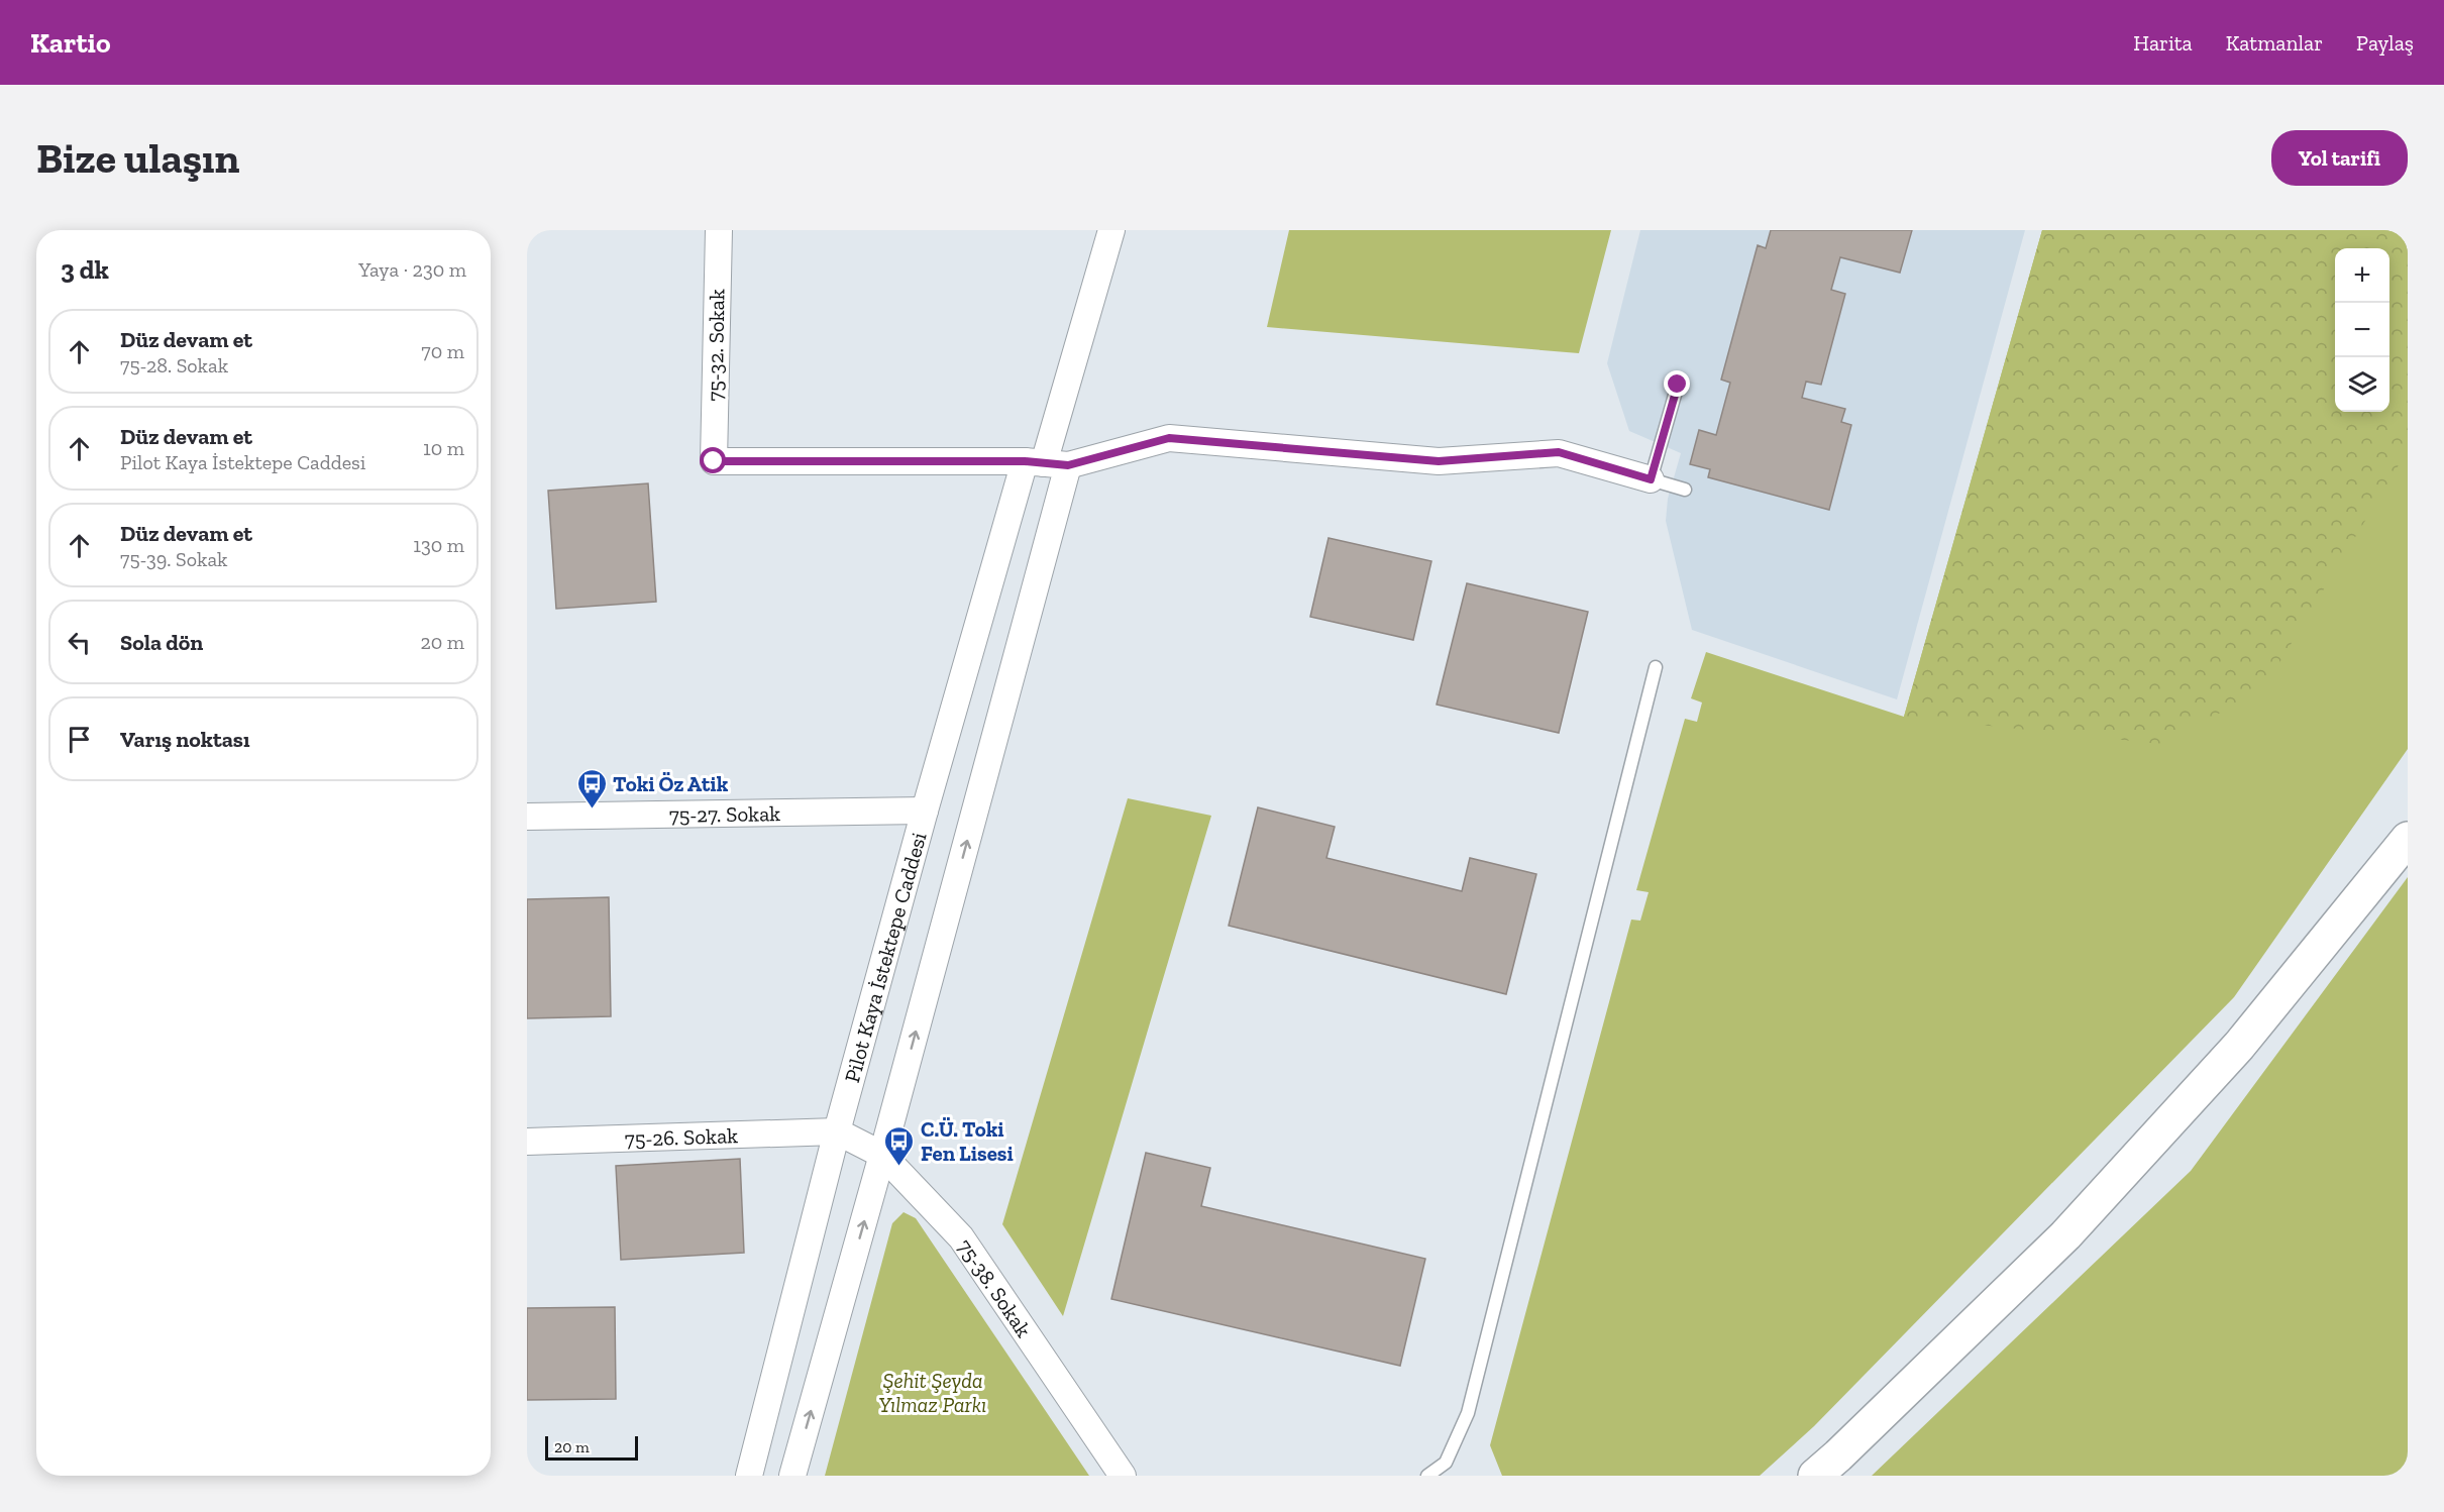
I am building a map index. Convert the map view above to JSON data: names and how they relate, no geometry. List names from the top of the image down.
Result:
{
  "streets": {
    "street": [
      "75-32. Sokak",
      "75-27. Sokak",
      "Pilot Kaya İstektepe Caddesi",
      "75-26. Sokak",
      "75-38. Sokak"
    ]
  },
  "crossings": [
    ["75-32. Sokak", "Pilot Kaya İstektepe Caddesi"],
    ["75-27. Sokak", "Pilot Kaya İstektepe Caddesi"],
    ["Pilot Kaya İstektepe Caddesi", "75-26. Sokak"],
    ["Pilot Kaya İstektepe Caddesi", "75-38. Sokak"],
    ["75-26. Sokak", "75-38. Sokak"]
  ],
  "parks": ["Şehit Şeyda Yılmaz Parkı"],
  "places": {
    "bus stop": ["Toki Öz Atik", "C.Ü. Toki Fen Lisesi"]
  },
  "scale_bar": "20 m",
  "page": {
    "header": "Kartio",
    "nav": ["Harita", "Katmanlar", "Paylaş"],
    "buttons": "Yol tarifi",
    "title": "Bize ulaşın",
    "heading": ["3 dk", "Yaya · 230 m"],
    "map_buttons": ["+", "−"],
    "list": [
      ["Düz devam et", "75-28. Sokak", "70 m"],
      ["Düz devam et", "Pilot Kaya İstektepe Caddesi", "10 m"],
      ["Düz devam et", "75-39. Sokak", "130 m"],
      ["Sola dön", "20 m"],
      "Varış noktası"
    ],
    "scale": "20 m"
  }
}
